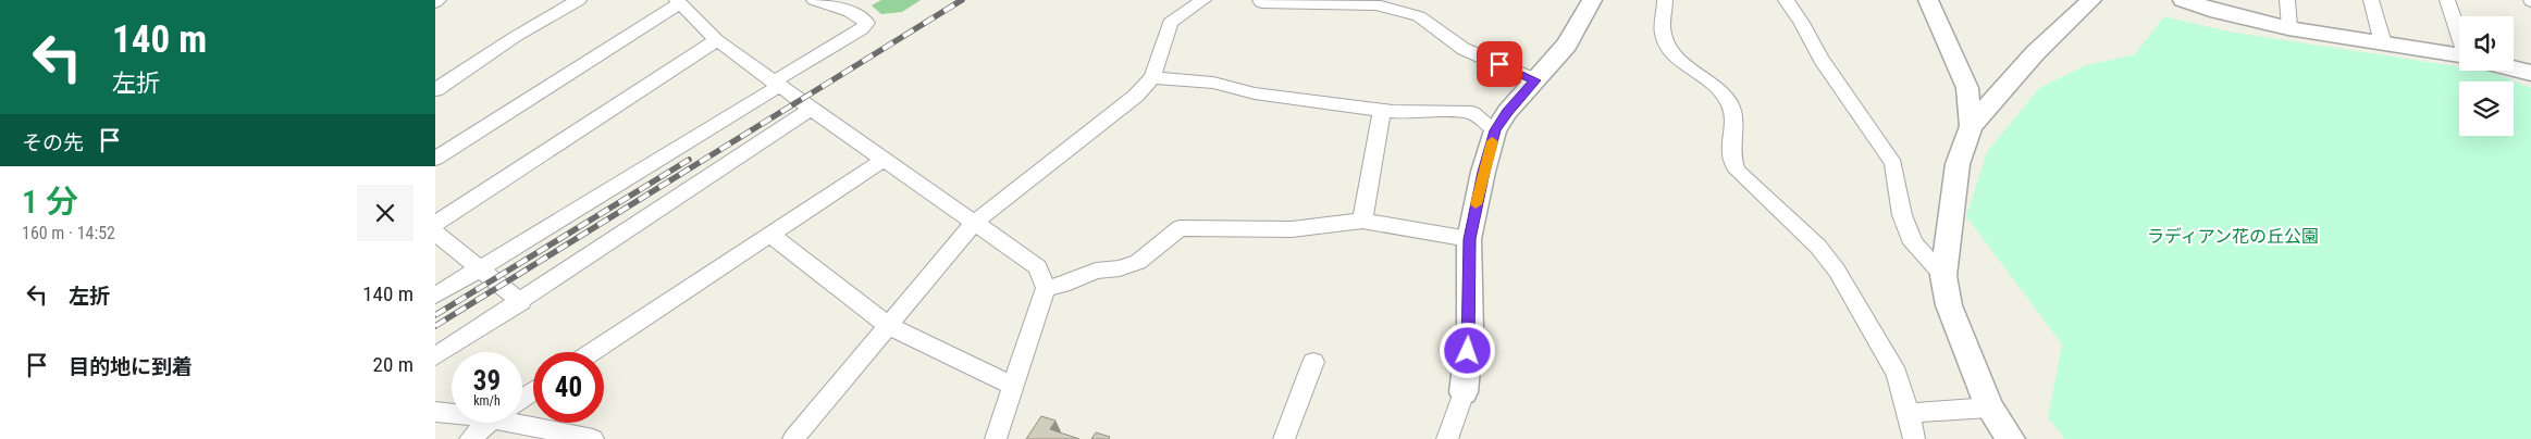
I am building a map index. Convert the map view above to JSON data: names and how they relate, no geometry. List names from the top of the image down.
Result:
{
  "parks": ["ラディアン花の丘公園"],
  "page": {
    "turn": ["140 m", "左折"],
    "then": "その先",
    "heading": ["1 分", "160 m · 14:52"],
    "list": [
      {
        "name": "左折",
        "value": "140 m"
      },
      {
        "name": "目的地に到着",
        "value": "20 m"
      }
    ],
    "speed": "39 km/h",
    "limit": "40"
  }
}
